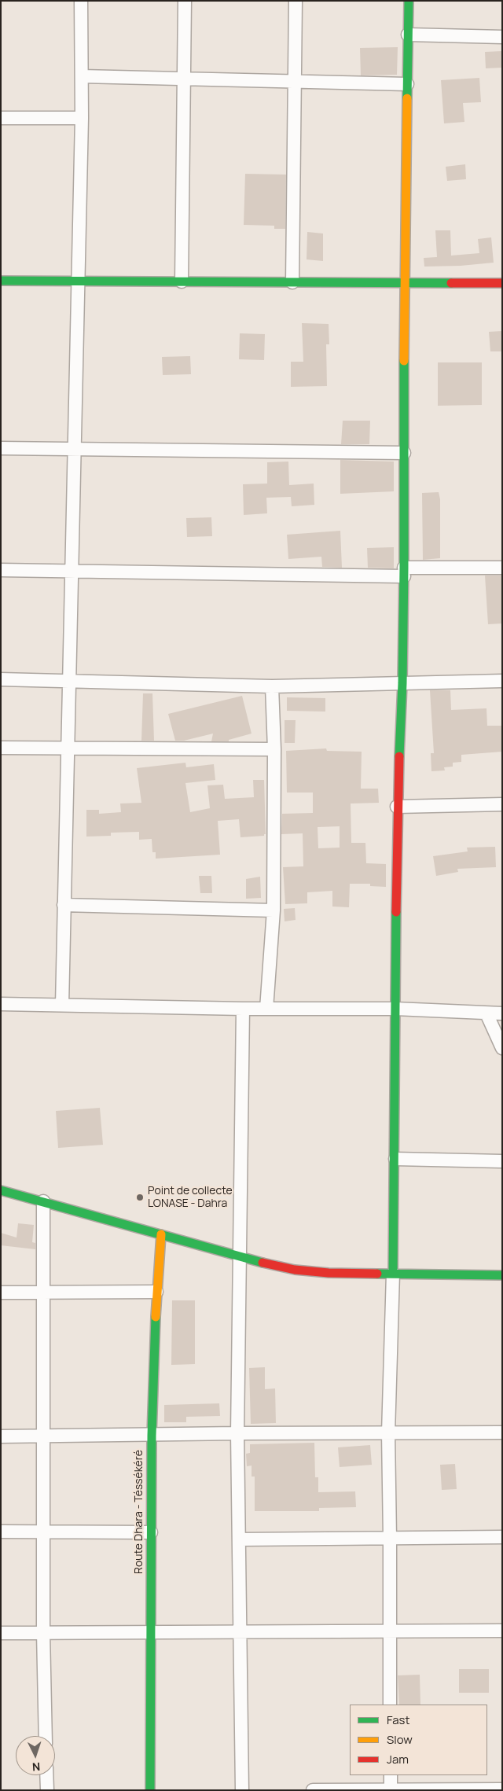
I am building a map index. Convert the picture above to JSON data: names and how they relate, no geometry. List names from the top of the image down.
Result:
{
  "streets": {
    "street": ["Route Dhara - Téssékéré"]
  },
  "places": ["Point de collecte LONASE - Dahra"],
  "legend": ["Fast", "Slow", "Jam"],
  "north": "bottom"
}
